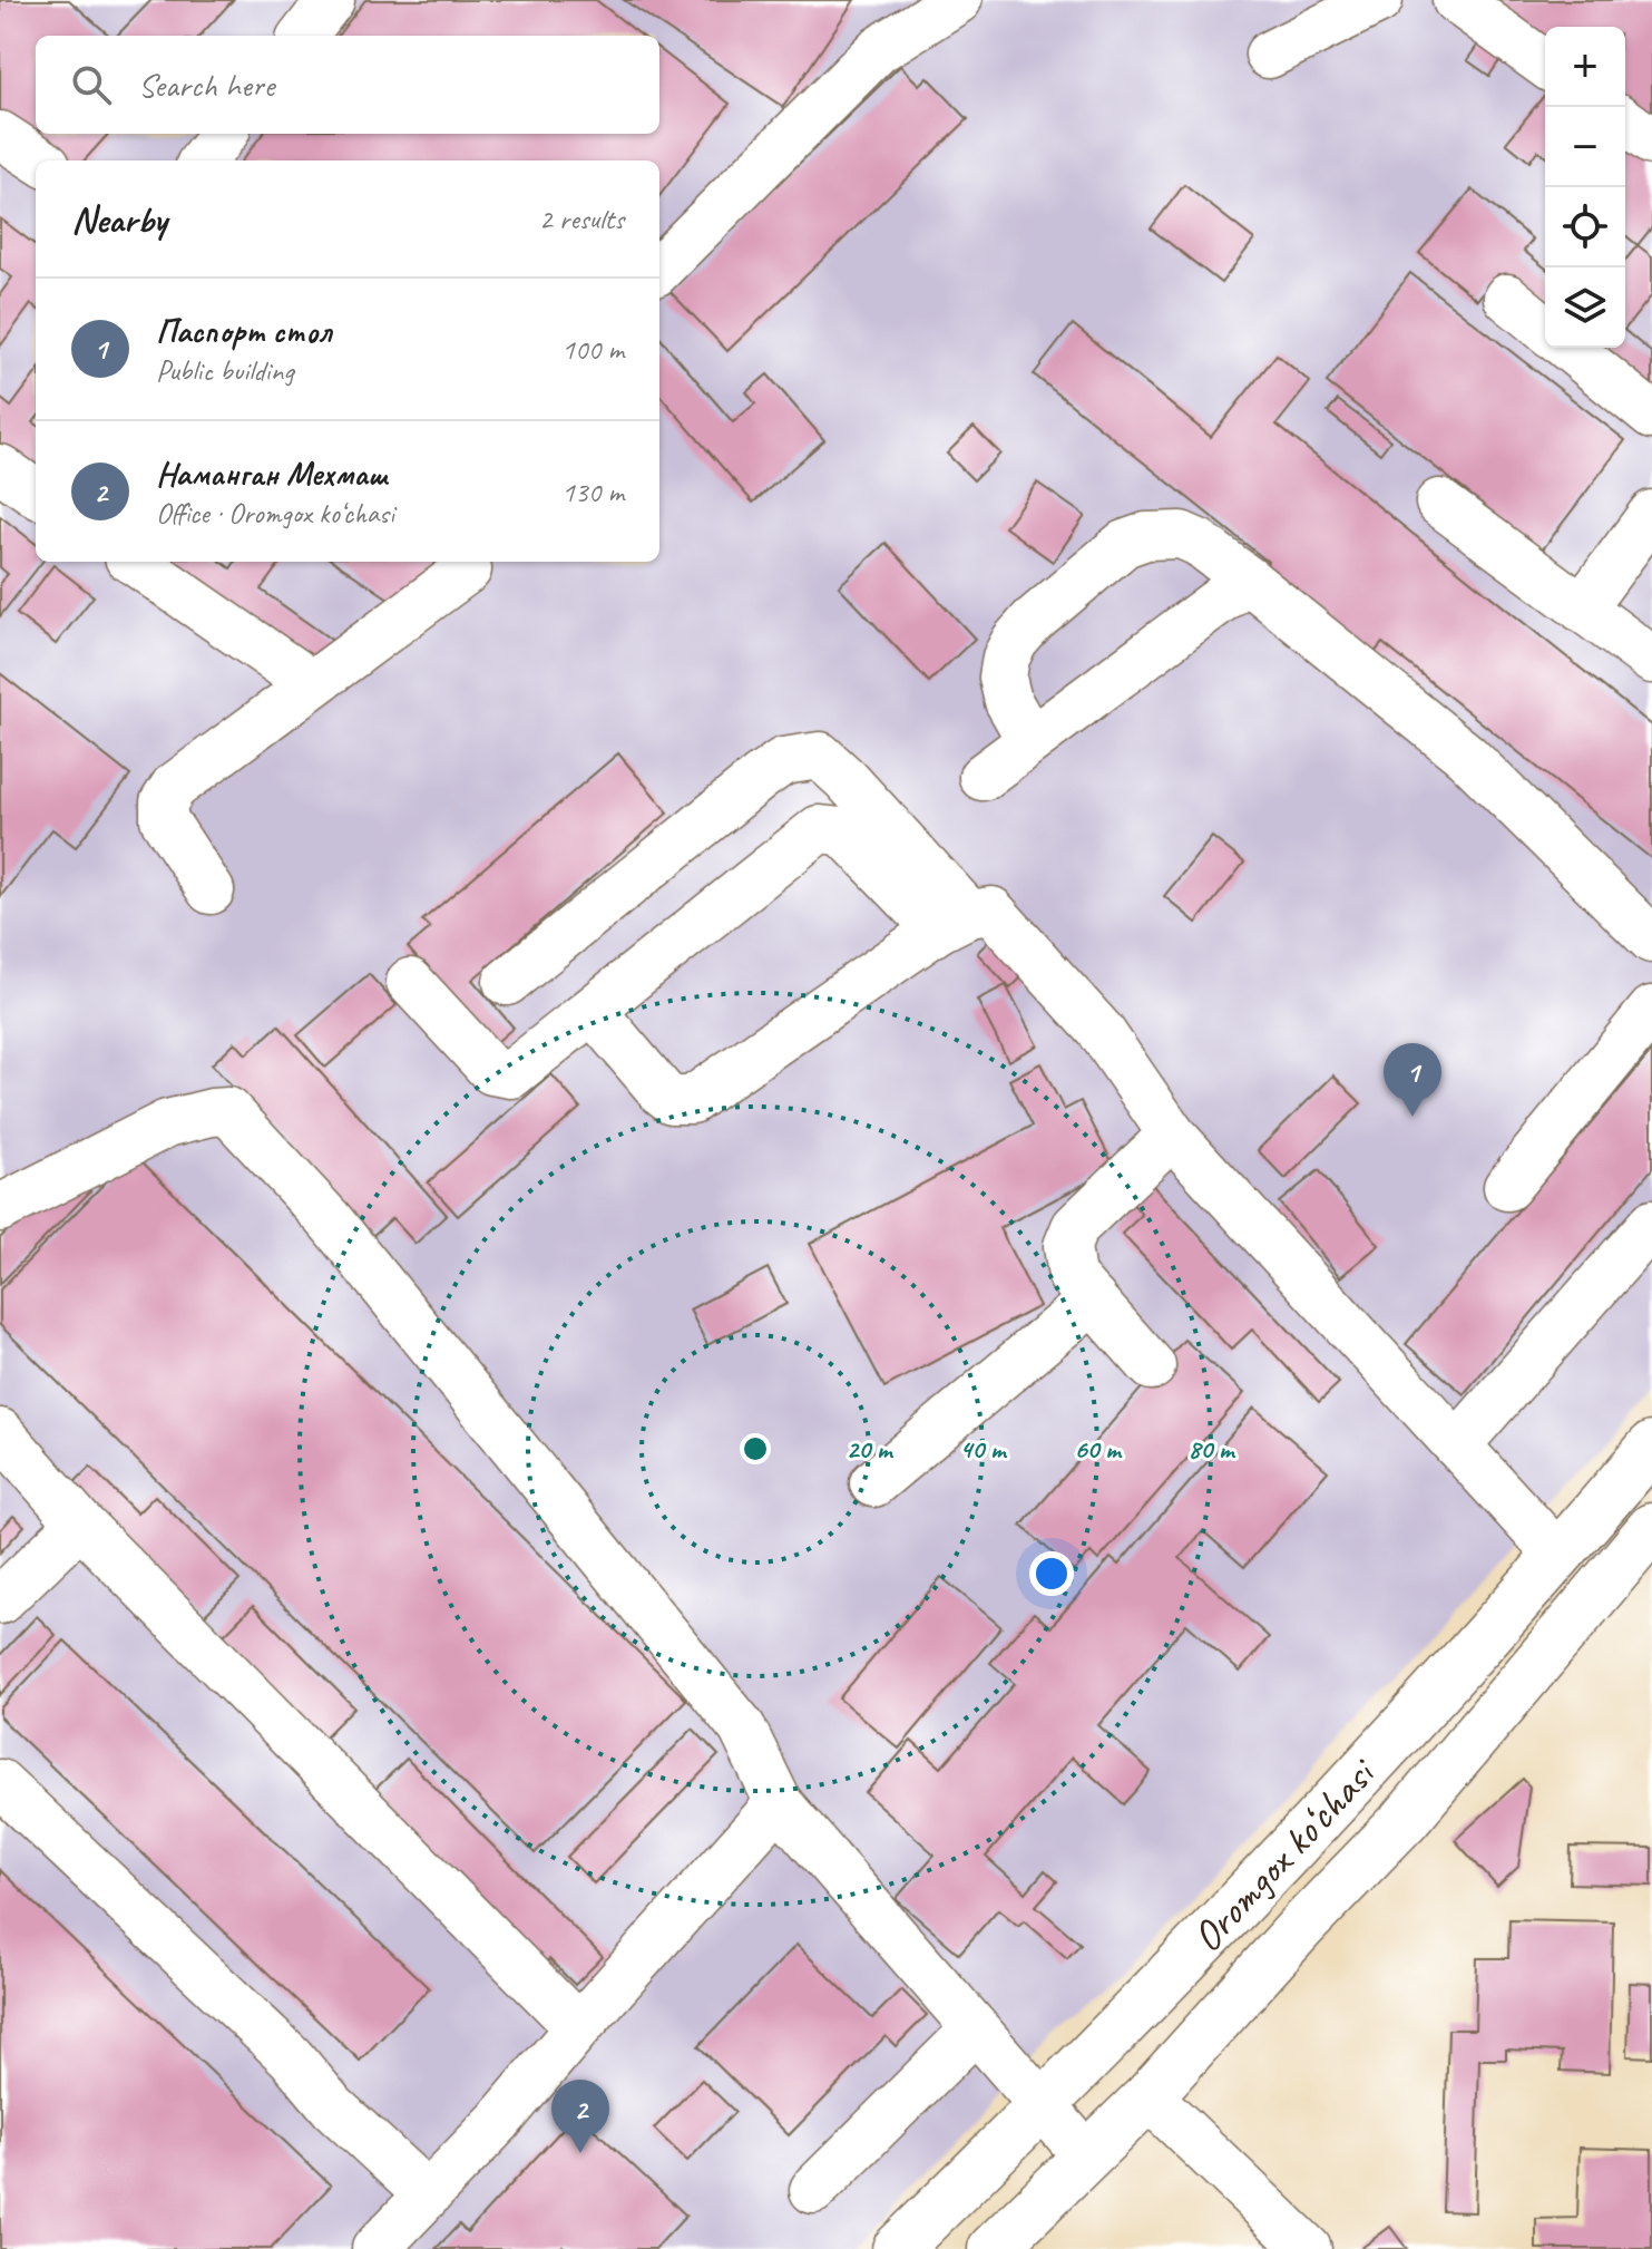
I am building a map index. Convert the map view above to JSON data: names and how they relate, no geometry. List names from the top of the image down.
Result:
{
  "streets": {
    "main road": ["Oromgox ko‘chasi"]
  },
  "page": {
    "map_buttons": ["+", "−"],
    "search": "Search here",
    "heading": ["Nearby", "2 results"],
    "list": [
      {
        "mark": "1",
        "name": "Паспорт стол",
        "note": "Public building",
        "value": "100 m"
      },
      {
        "mark": "2",
        "name": "Наманган Мехмаш",
        "note": "Office · Oromgox ko‘chasi",
        "value": "130 m"
      }
    ],
    "pins": ["1", "2"]
  },
  "rings": [
    "20 m",
    "40 m",
    "60 m",
    "80 m"
  ]
}
